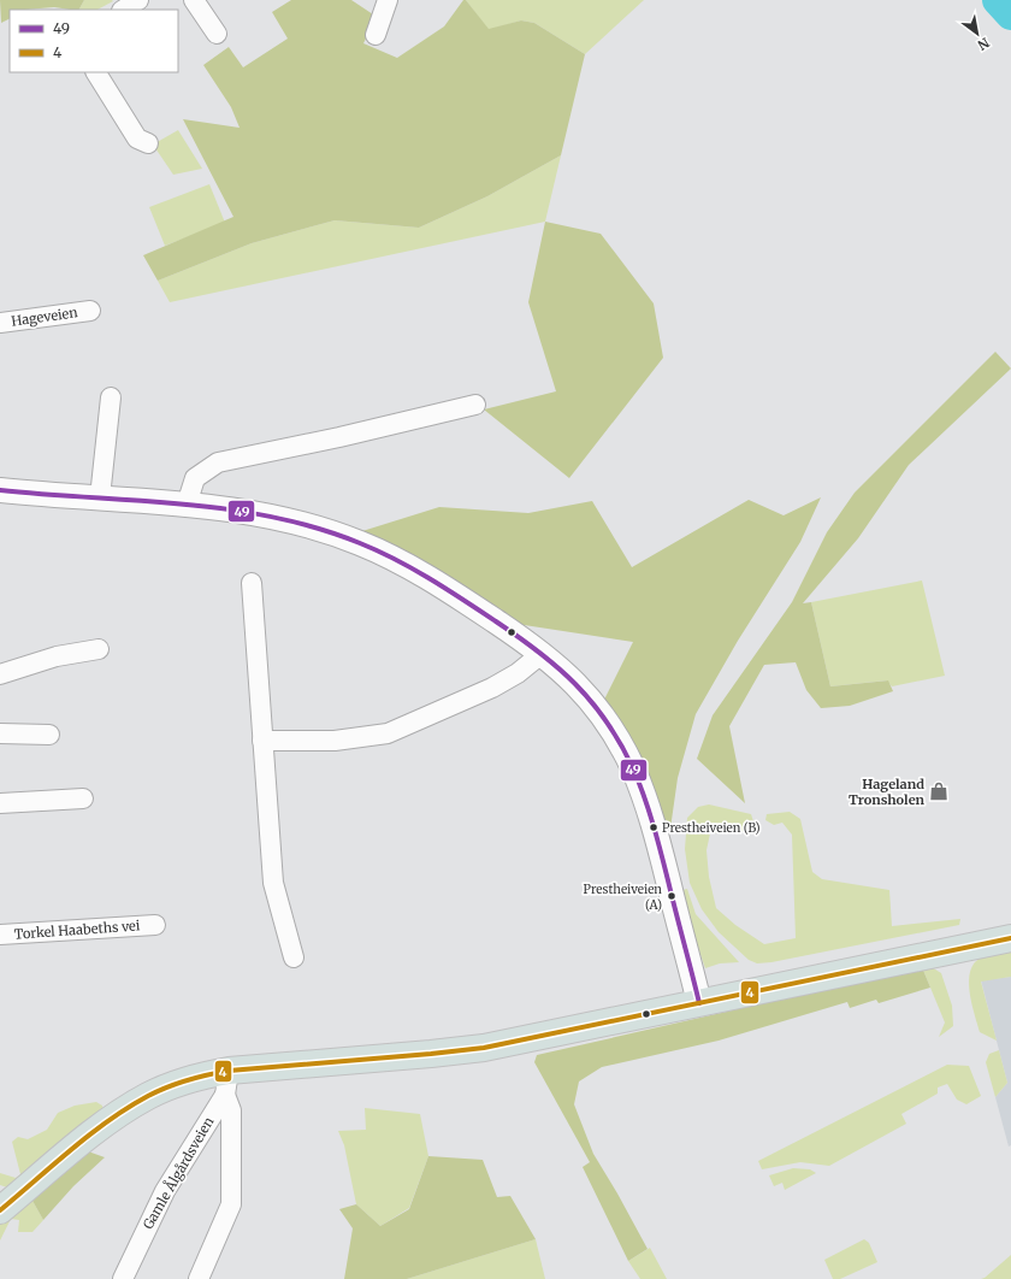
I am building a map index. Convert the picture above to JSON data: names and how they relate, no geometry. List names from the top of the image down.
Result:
{
  "streets": {
    "street": ["Hageveien", "Torkel Haabeths vei", "Gamle Ålgårdsveien"]
  },
  "places": {
    "shop": ["Hageland Tronsholen"],
    "other": ["Prestheiveien (B)", "Prestheiveien (A)"]
  },
  "lines": ["transit line 49", "transit line 4"],
  "legend": ["49", "4"],
  "north": "bottom right"
}
